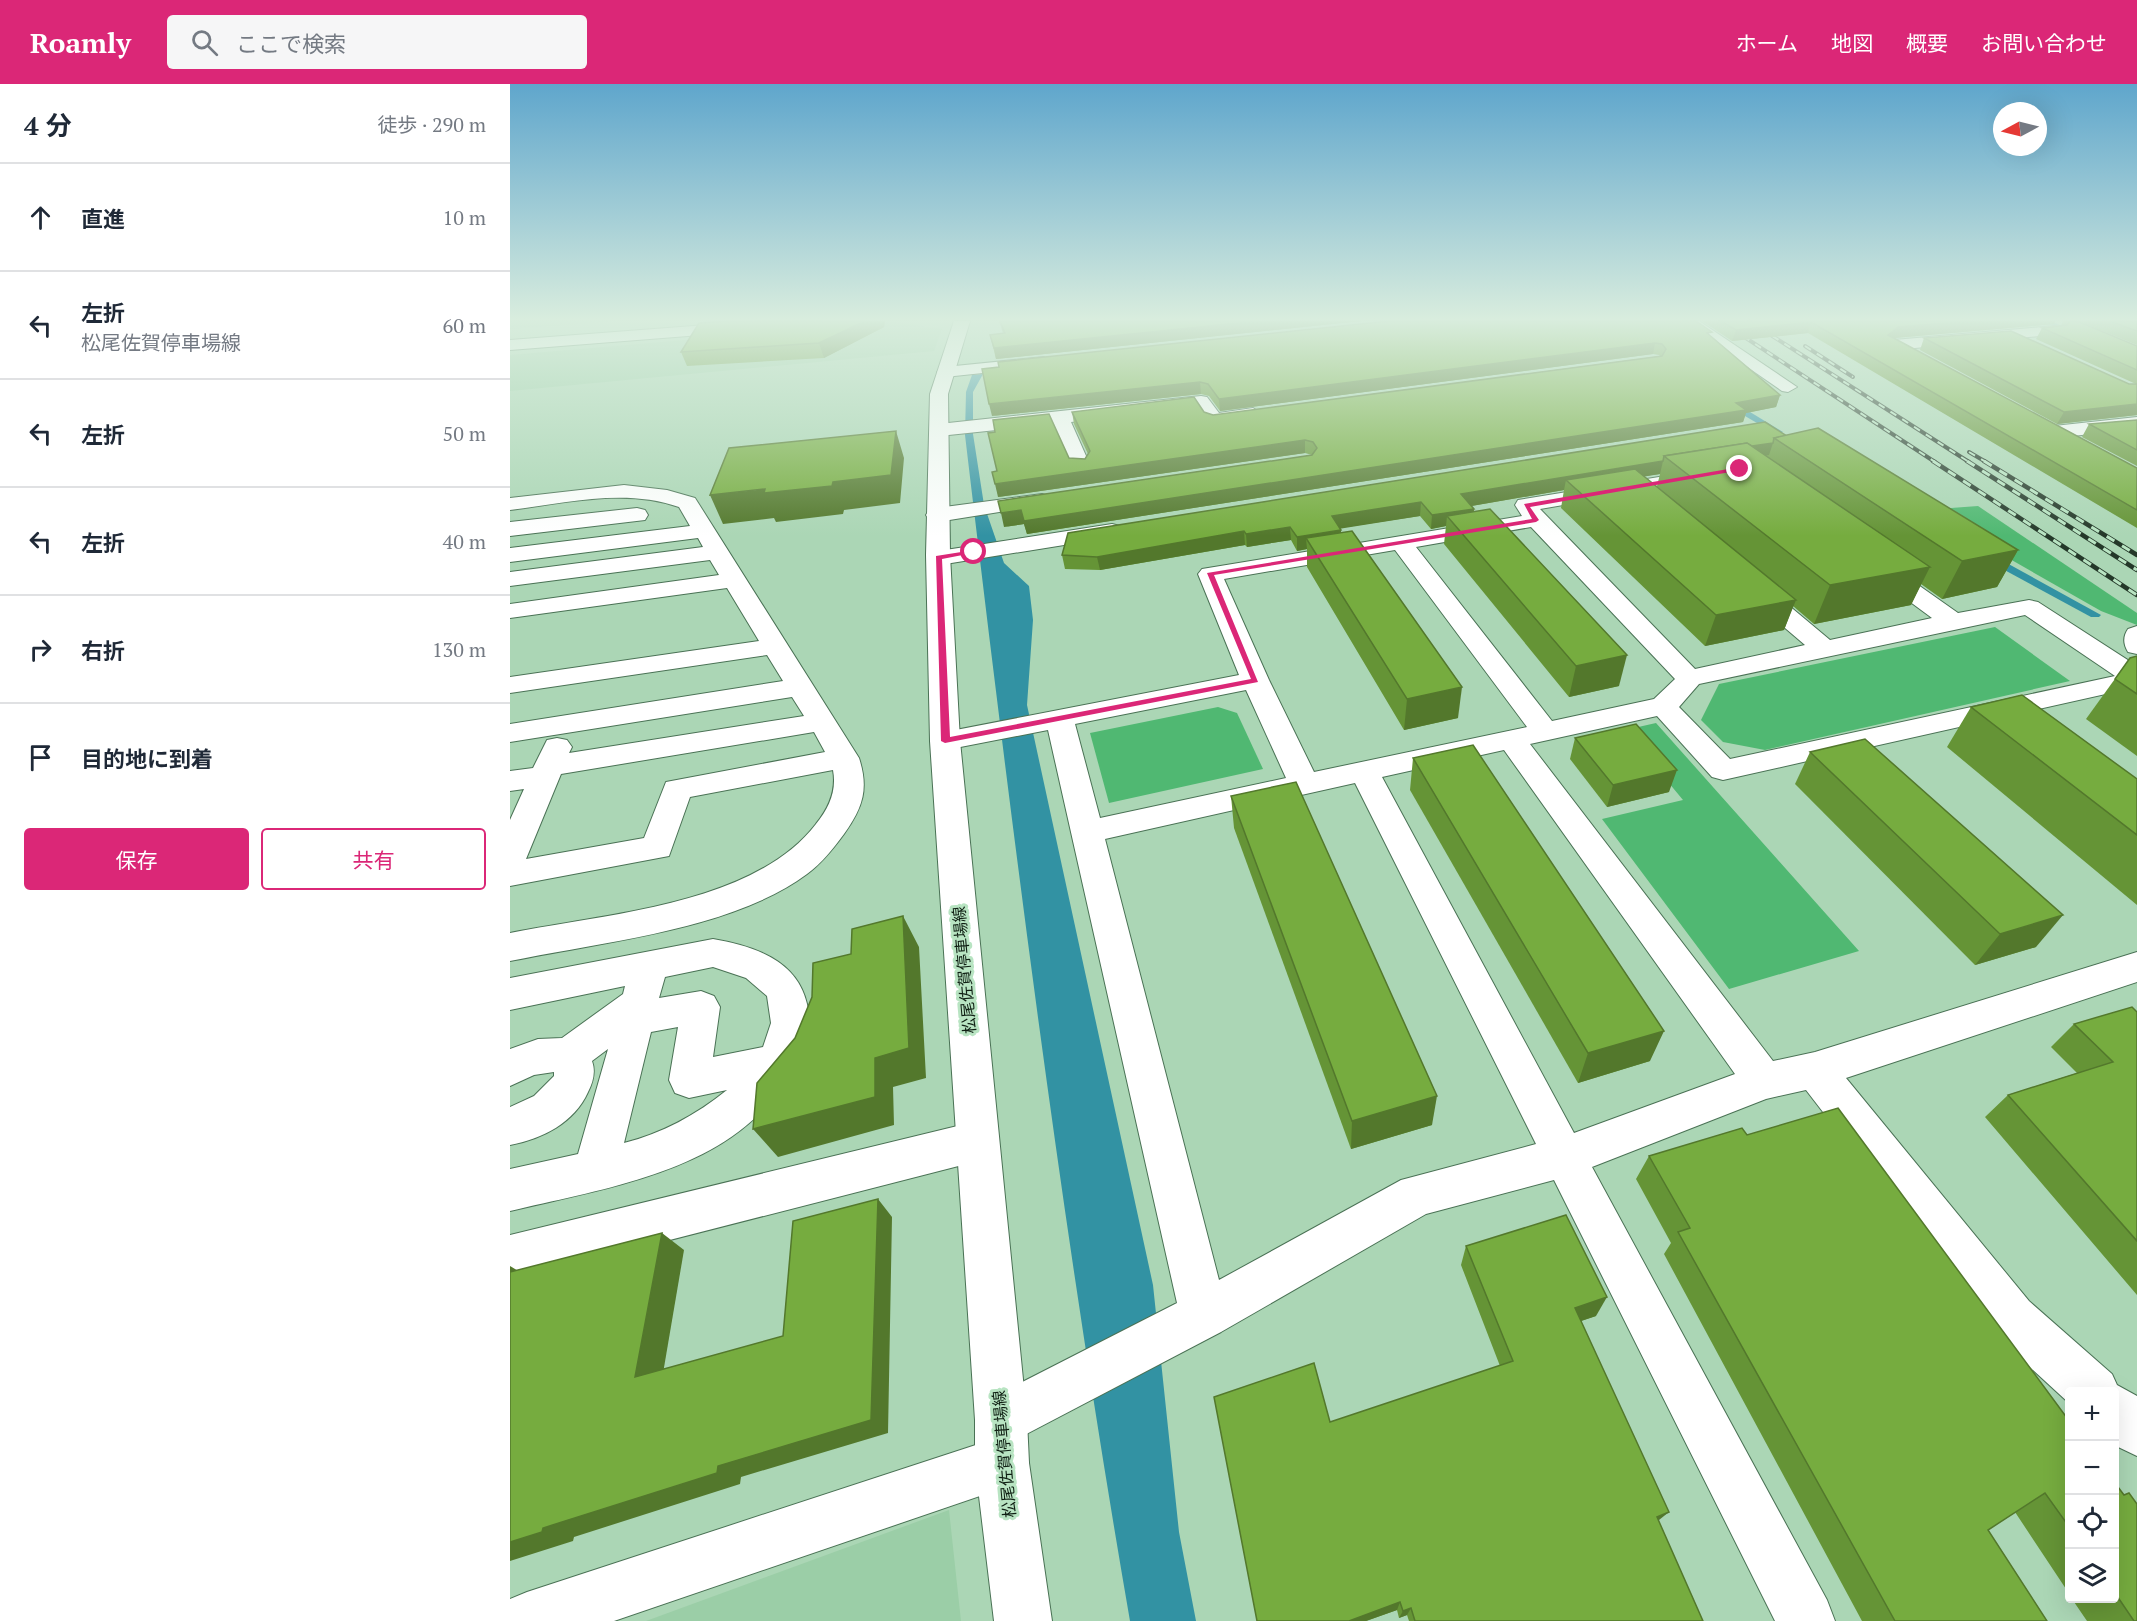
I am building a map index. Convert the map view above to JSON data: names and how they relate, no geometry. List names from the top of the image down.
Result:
{
  "streets": {
    "main road": ["松尾佐賀停車場線"]
  },
  "north": "left",
  "page": {
    "header": "Roamly",
    "search": "ここで検索",
    "nav": [
      "ホーム",
      "地図",
      "概要",
      "お問い合わせ"
    ],
    "heading": ["4 分", "徒歩 · 290 m"],
    "list": [
      ["直進", "10 m"],
      ["左折", "松尾佐賀停車場線", "60 m"],
      ["左折", "50 m"],
      ["左折", "40 m"],
      ["右折", "130 m"],
      "目的地に到着"
    ],
    "buttons": ["保存", "共有"],
    "map_buttons": ["+", "−"]
  }
}
